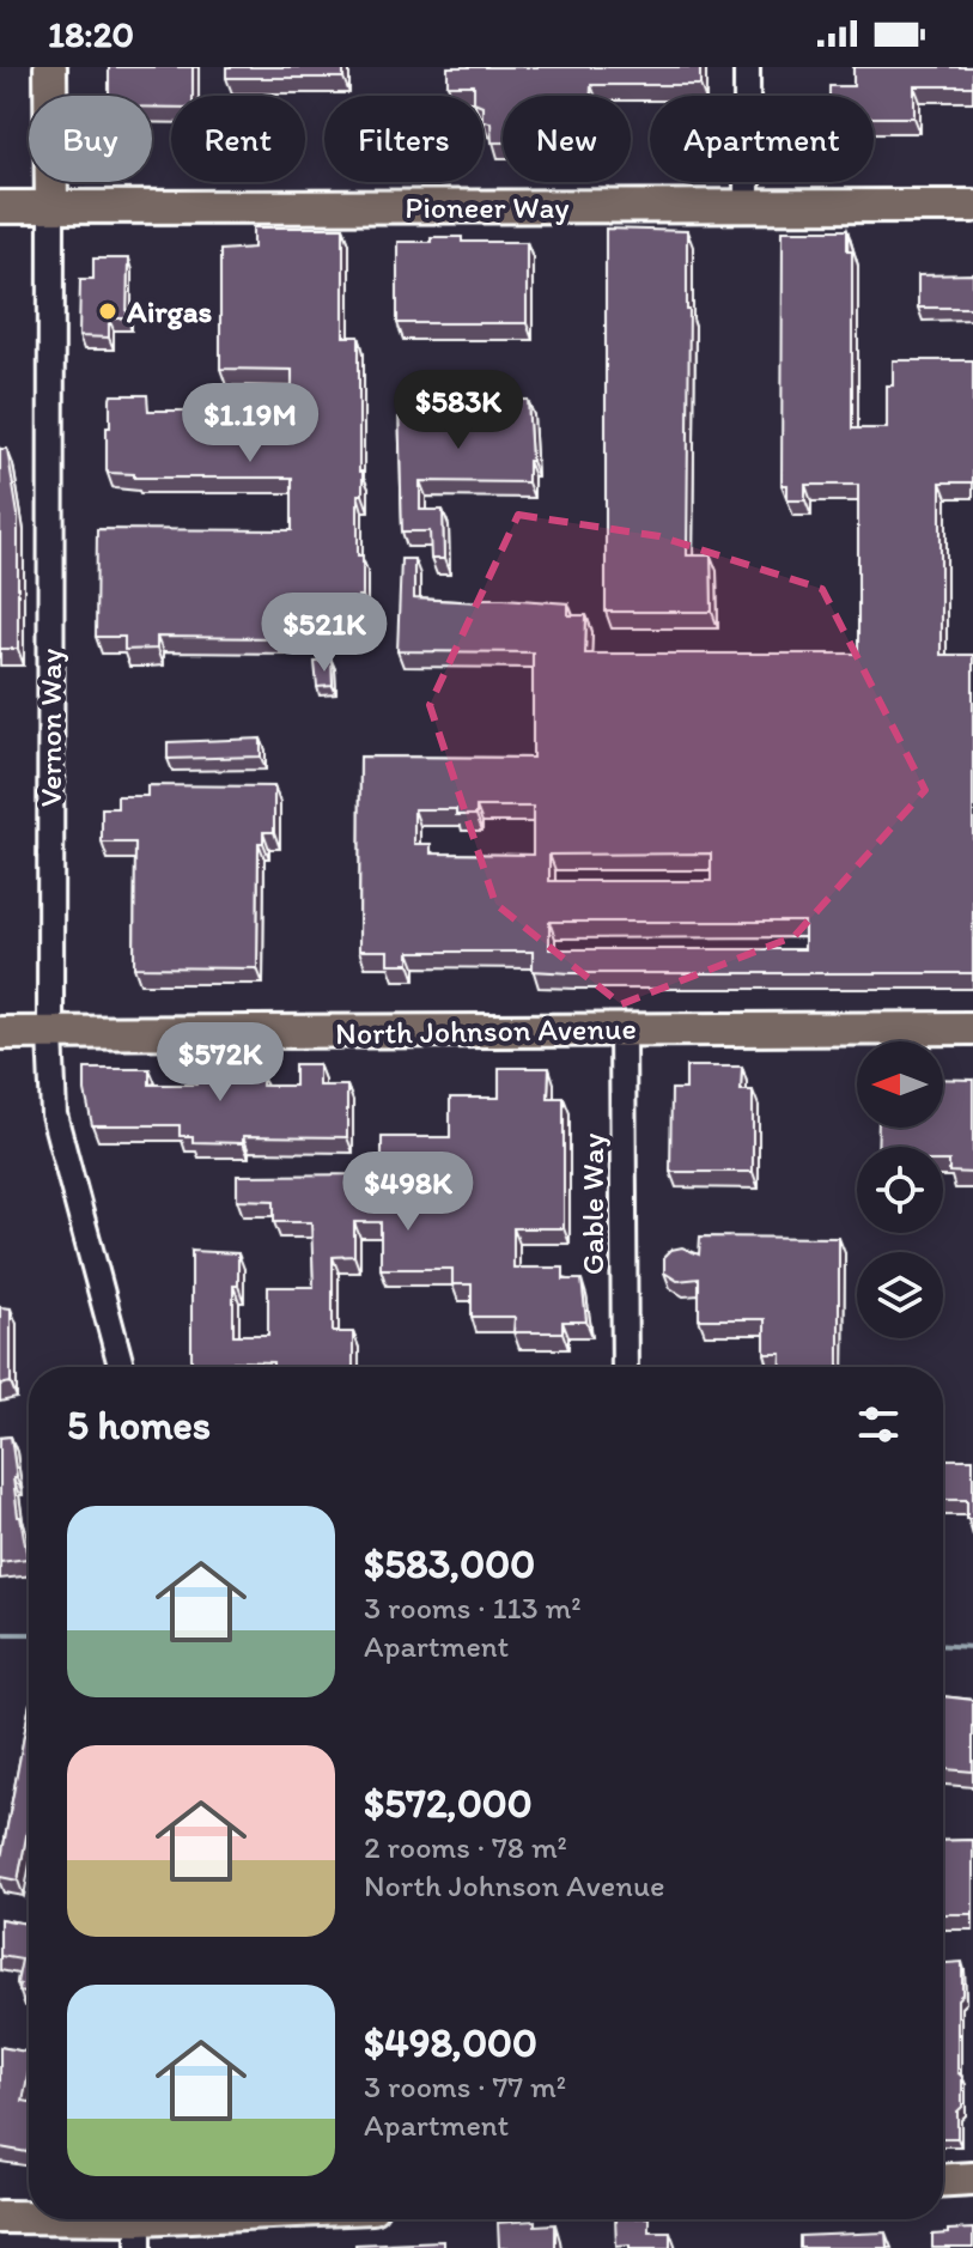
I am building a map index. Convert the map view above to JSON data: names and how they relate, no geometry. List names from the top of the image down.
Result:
{
  "streets": {
    "main road": ["Pioneer Way", "Vernon Way", "North Johnson Avenue"],
    "street": ["Gable Way"]
  },
  "crossings": [
    ["Pioneer Way", "Vernon Way"],
    ["Vernon Way", "North Johnson Avenue"],
    ["North Johnson Avenue", "Gable Way"]
  ],
  "places": ["Airgas"],
  "north": "left",
  "page": {
    "status": "18:20",
    "chip": [
      "Buy",
      "Rent",
      "Filters",
      "New",
      "Apartment"
    ],
    "price": [
      "$583K",
      "$1.19M",
      "$521K",
      "$572K",
      "$498K"
    ],
    "heading": "5 homes",
    "list": [
      {
        "name": "$583,000",
        "note": "3 rooms · 113 m² · Apartment"
      },
      {
        "name": "$572,000",
        "note": "2 rooms · 78 m² · North Johnson Avenue"
      },
      {
        "name": "$498,000",
        "note": "3 rooms · 77 m² · Apartment"
      }
    ]
  }
}
